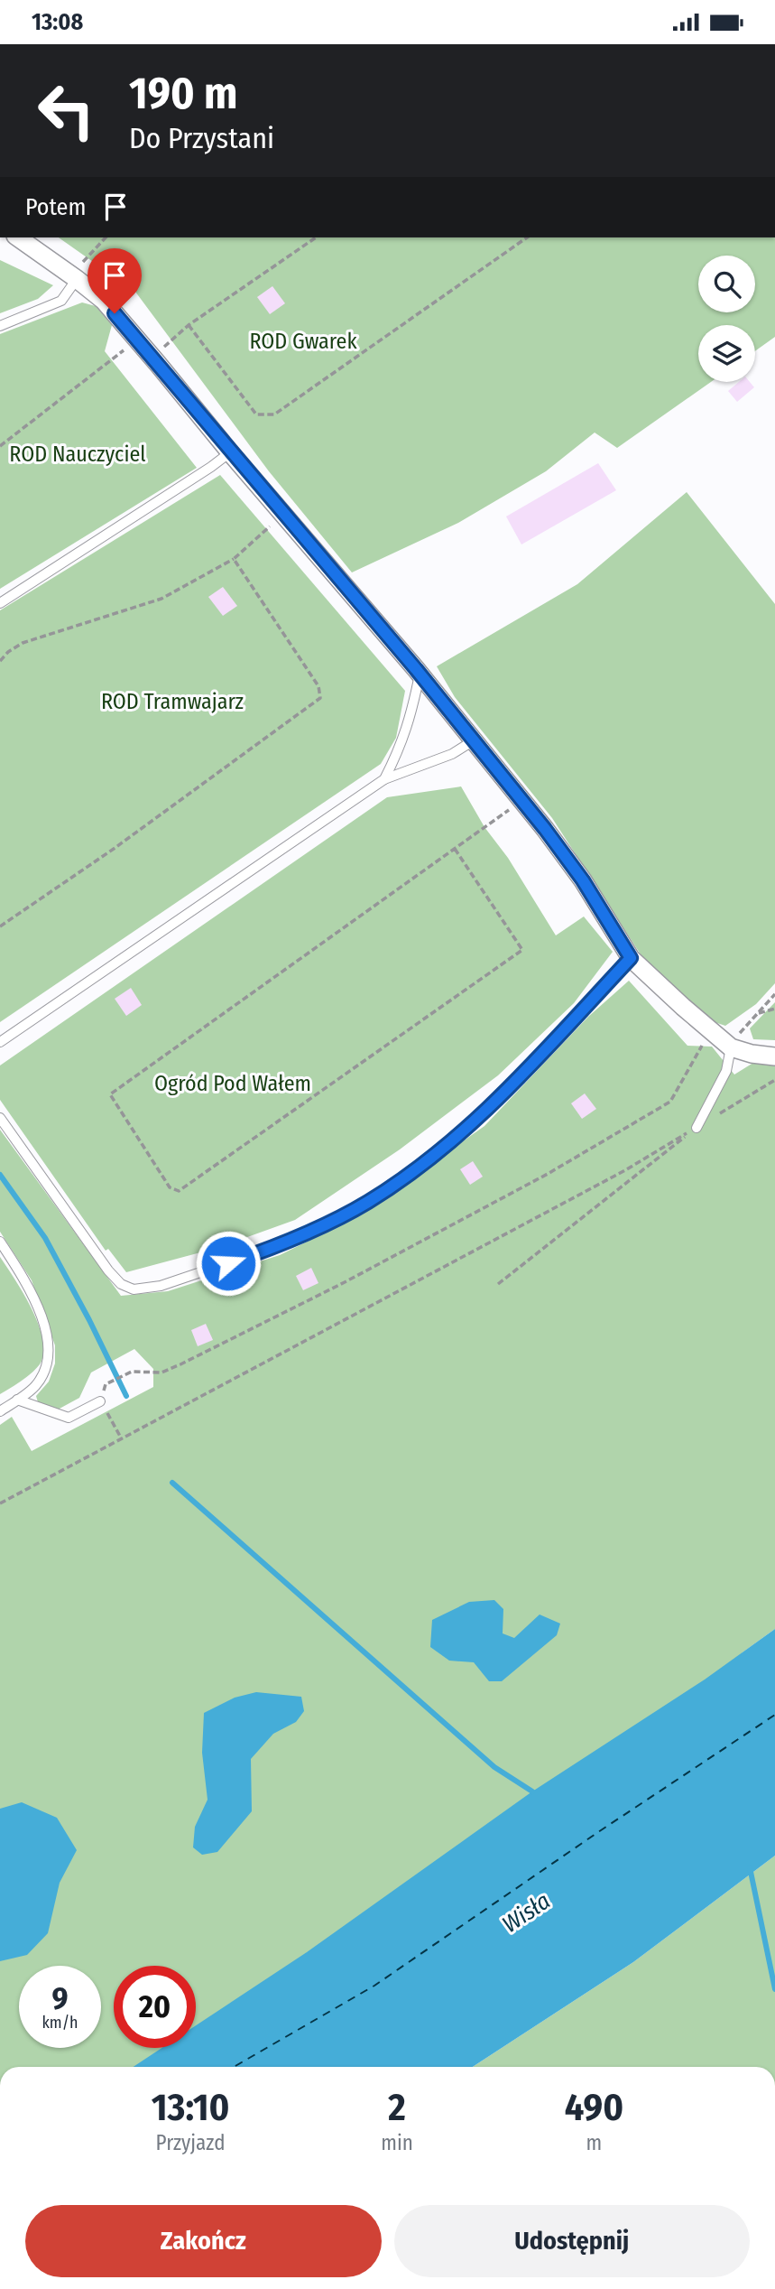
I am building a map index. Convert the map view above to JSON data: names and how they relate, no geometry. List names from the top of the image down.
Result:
{
  "water": ["Wisła"],
  "parks": [
    "ROD Gwarek",
    "ROD Nauczyciel",
    "ROD Tramwajarz",
    "Ogród Pod Wałem"
  ],
  "page": {
    "status": "13:08",
    "turn": ["190 m", "Do Przystani"],
    "then": "Potem",
    "speed": "9 km/h",
    "limit": "20",
    "eta": [
      "13:10",
      "Przyjazd",
      "2",
      "min",
      "490",
      "m"
    ],
    "buttons": ["Zakończ", "Udostępnij"]
  }
}
